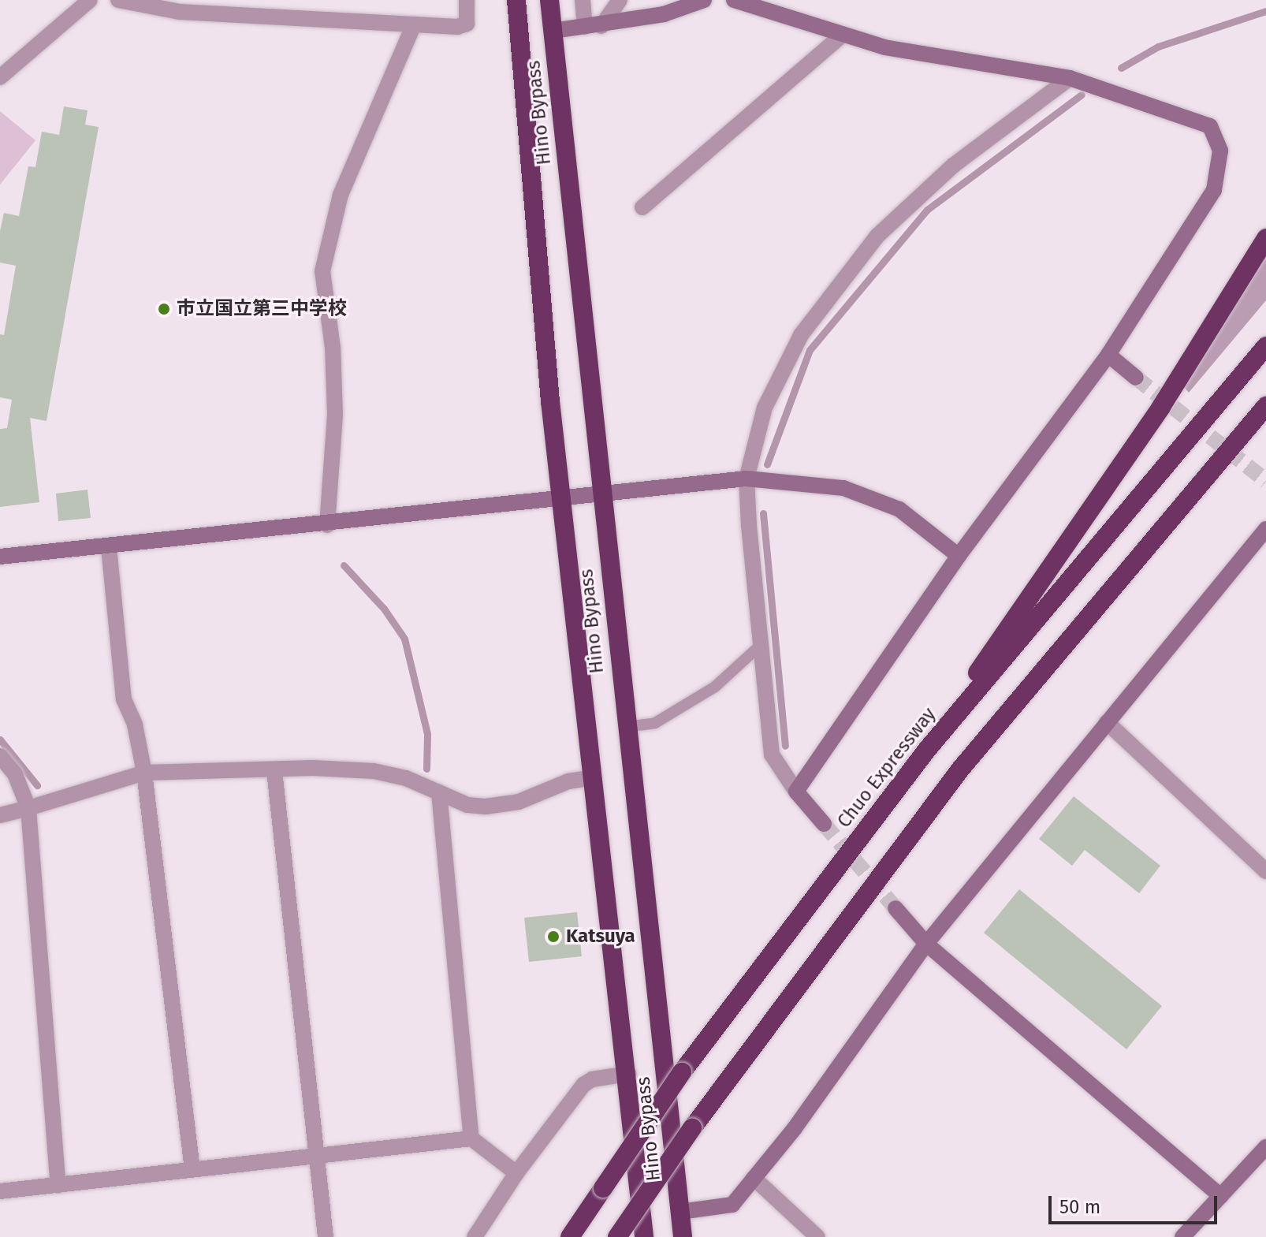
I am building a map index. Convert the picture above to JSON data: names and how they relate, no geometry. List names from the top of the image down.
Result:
{
  "streets": {
    "highway": ["Hino Bypass", "Chuo Expressway"]
  },
  "places": ["市立国立第三中学校", "Katsuya"],
  "scale_bar": "50 m"
}
